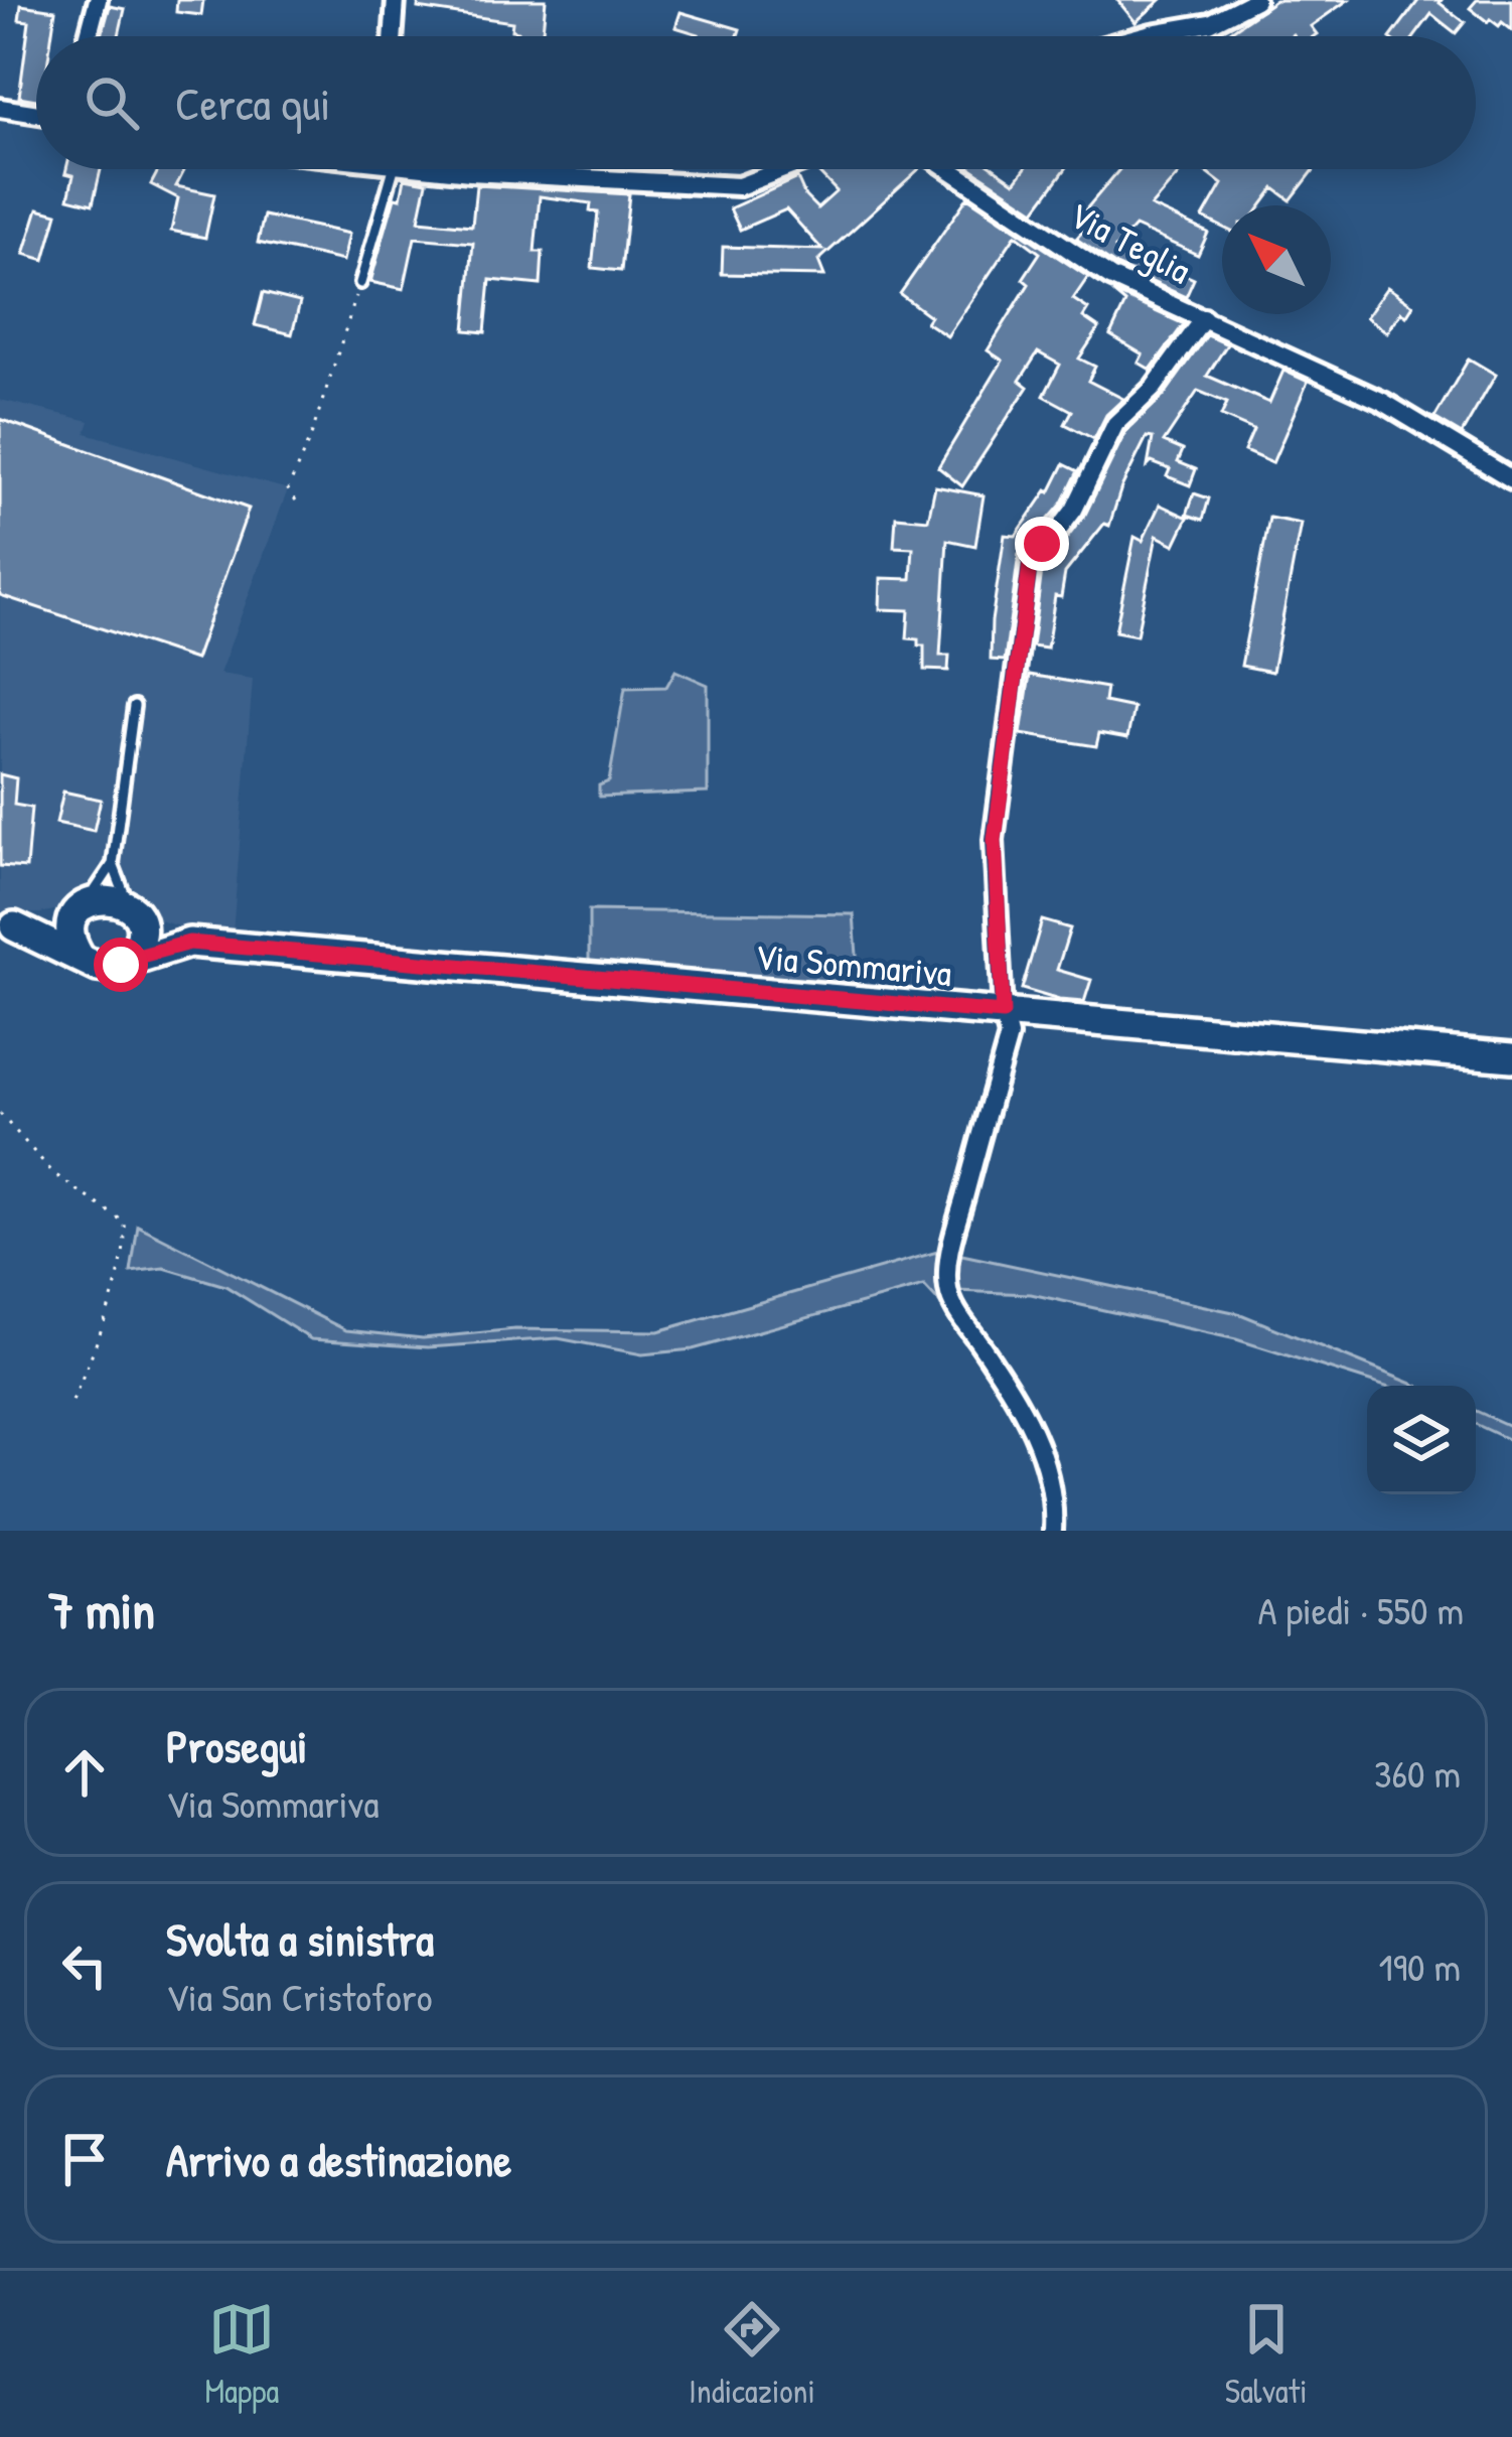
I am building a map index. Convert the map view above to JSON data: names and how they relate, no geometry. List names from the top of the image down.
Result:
{
  "streets": {
    "main road": ["Via Sommariva"],
    "street": ["Via Teglia"]
  },
  "north": "top left",
  "page": {
    "search": "Cerca qui",
    "heading": ["7 min", "A piedi · 550 m"],
    "list": [
      ["Prosegui", "Via Sommariva", "360 m"],
      ["Svolta a sinistra", "Via San Cristoforo", "190 m"],
      "Arrivo a destinazione"
    ],
    "nav": ["Mappa", "Indicazioni", "Salvati"]
  }
}
